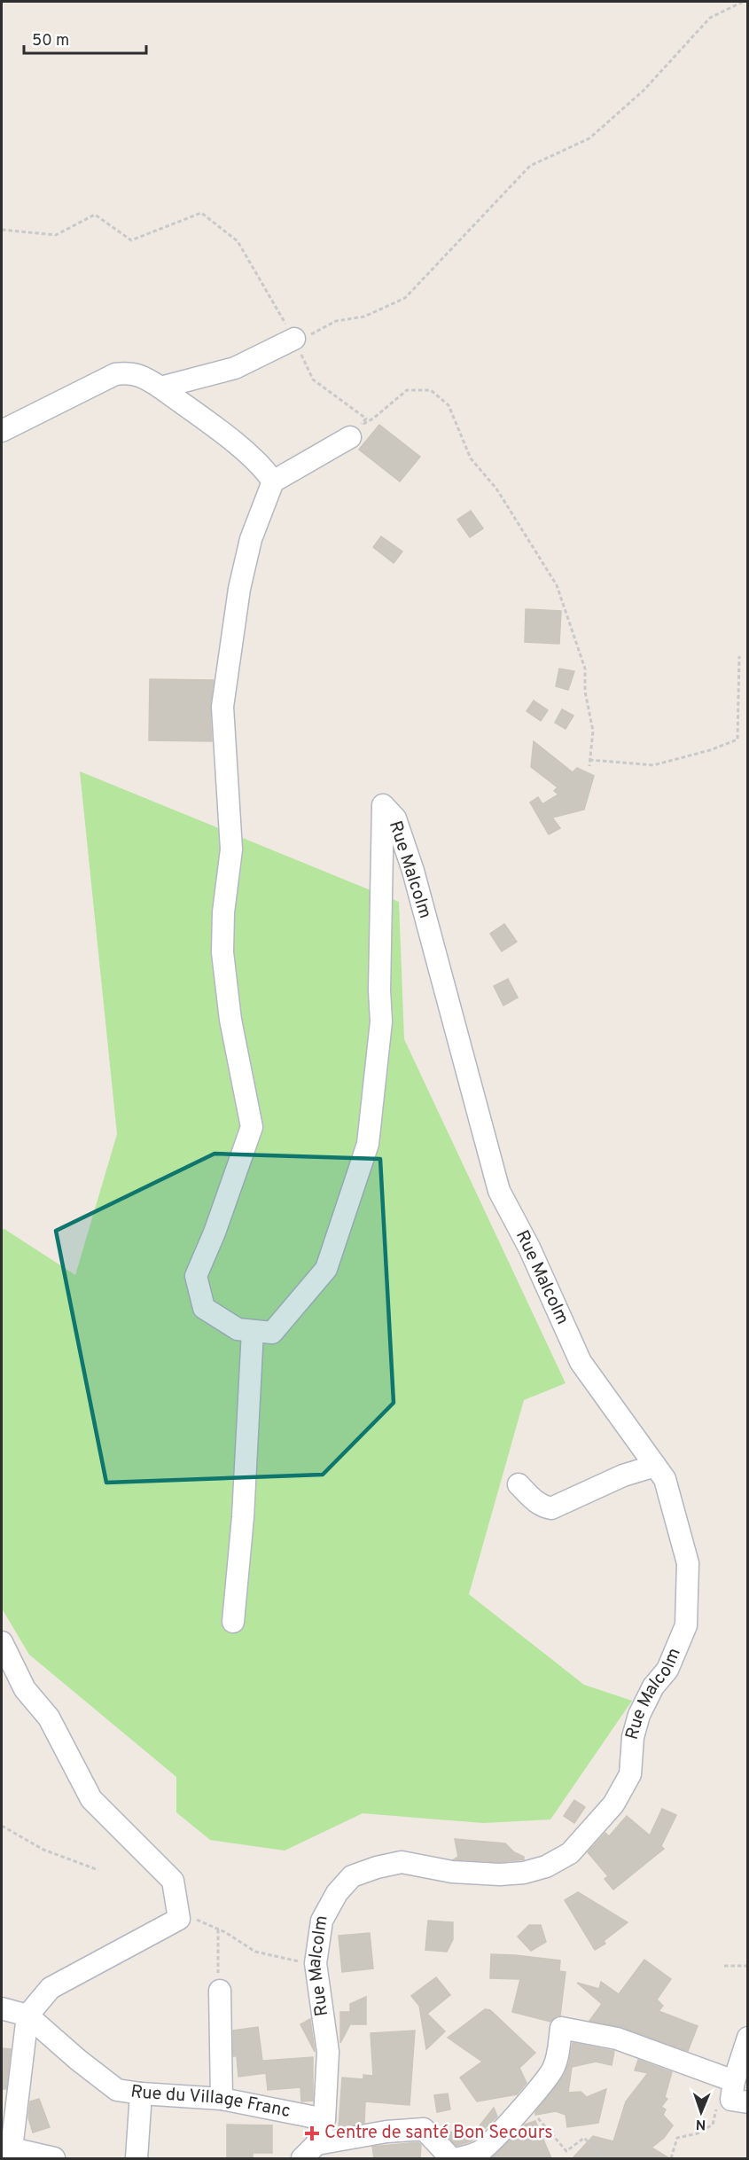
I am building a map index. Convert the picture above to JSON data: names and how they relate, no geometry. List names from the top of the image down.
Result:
{
  "streets": {
    "street": ["Rue Malcolm", "Rue du Village Franc"]
  },
  "crossings": [
    ["Rue Malcolm", "Rue du Village Franc"]
  ],
  "places": {
    "health": ["Centre de santé Bon Secours"]
  },
  "scale_bar": "50 m",
  "north": "bottom"
}
